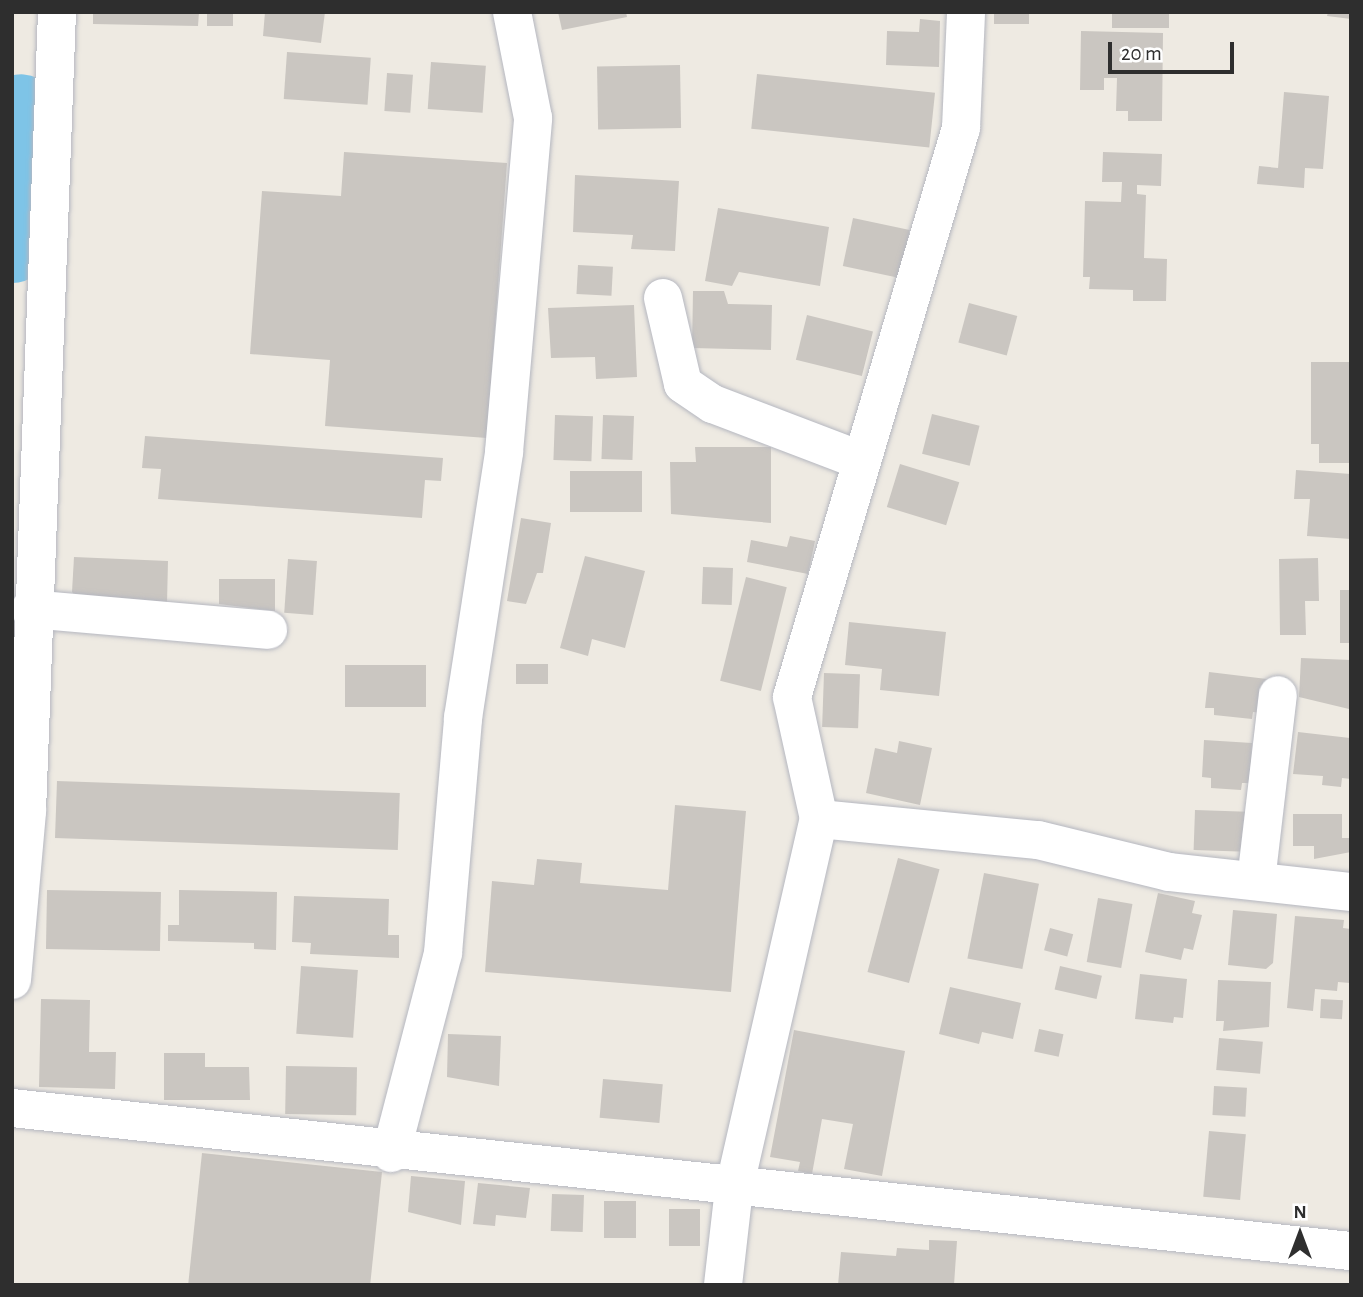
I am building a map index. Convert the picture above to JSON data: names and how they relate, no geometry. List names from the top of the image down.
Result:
{
  "scale_bar": "20 m",
  "north": "top"
}
